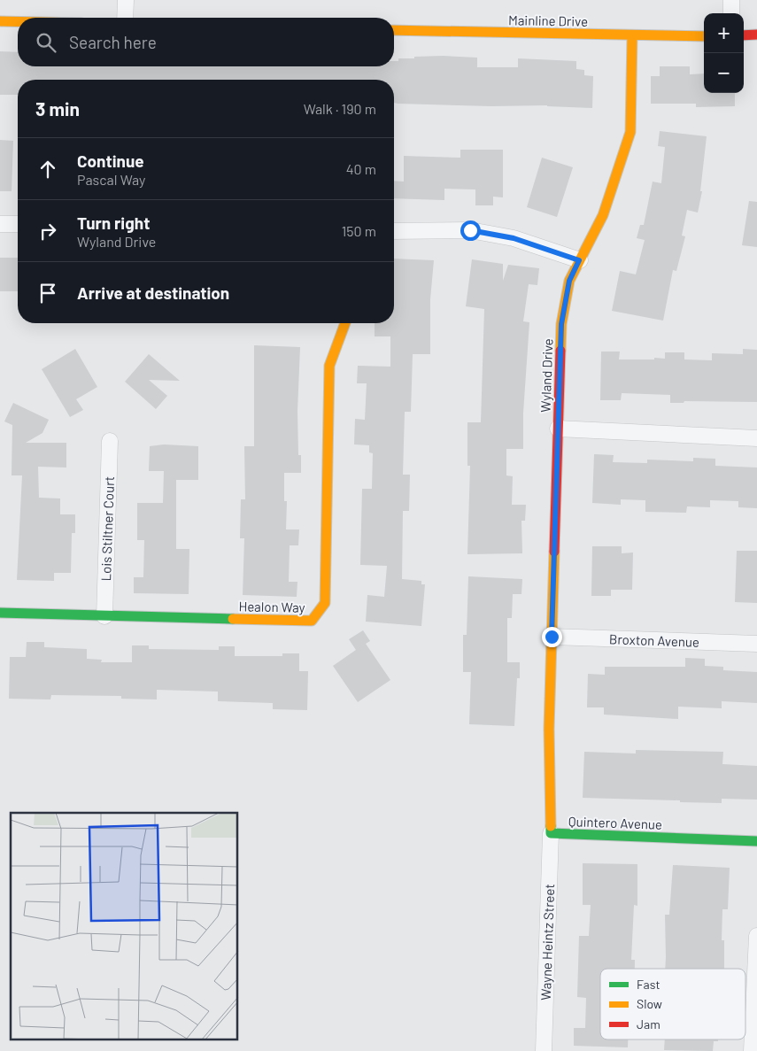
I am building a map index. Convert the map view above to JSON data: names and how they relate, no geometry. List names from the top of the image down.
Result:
{
  "streets": {
    "street": [
      "Mainline Drive",
      "Wyland Drive",
      "Lois Stiltner Court",
      "Healon Way",
      "Broxton Avenue",
      "Quintero Avenue",
      "Wayne Heintz Street"
    ]
  },
  "crossings": [
    ["Mainline Drive", "Wyland Drive"],
    ["Wyland Drive", "Broxton Avenue"],
    ["Wyland Drive", "Quintero Avenue"],
    ["Lois Stiltner Court", "Healon Way"],
    ["Quintero Avenue", "Wayne Heintz Street"]
  ],
  "legend": ["Fast", "Slow", "Jam"],
  "page": {
    "map_buttons": ["+", "−"],
    "search": "Search here",
    "heading": ["3 min", "Walk · 190 m"],
    "list": [
      ["Continue", "Pascal Way", "40 m"],
      ["Turn right", "Wyland Drive", "150 m"],
      "Arrive at destination"
    ]
  }
}
